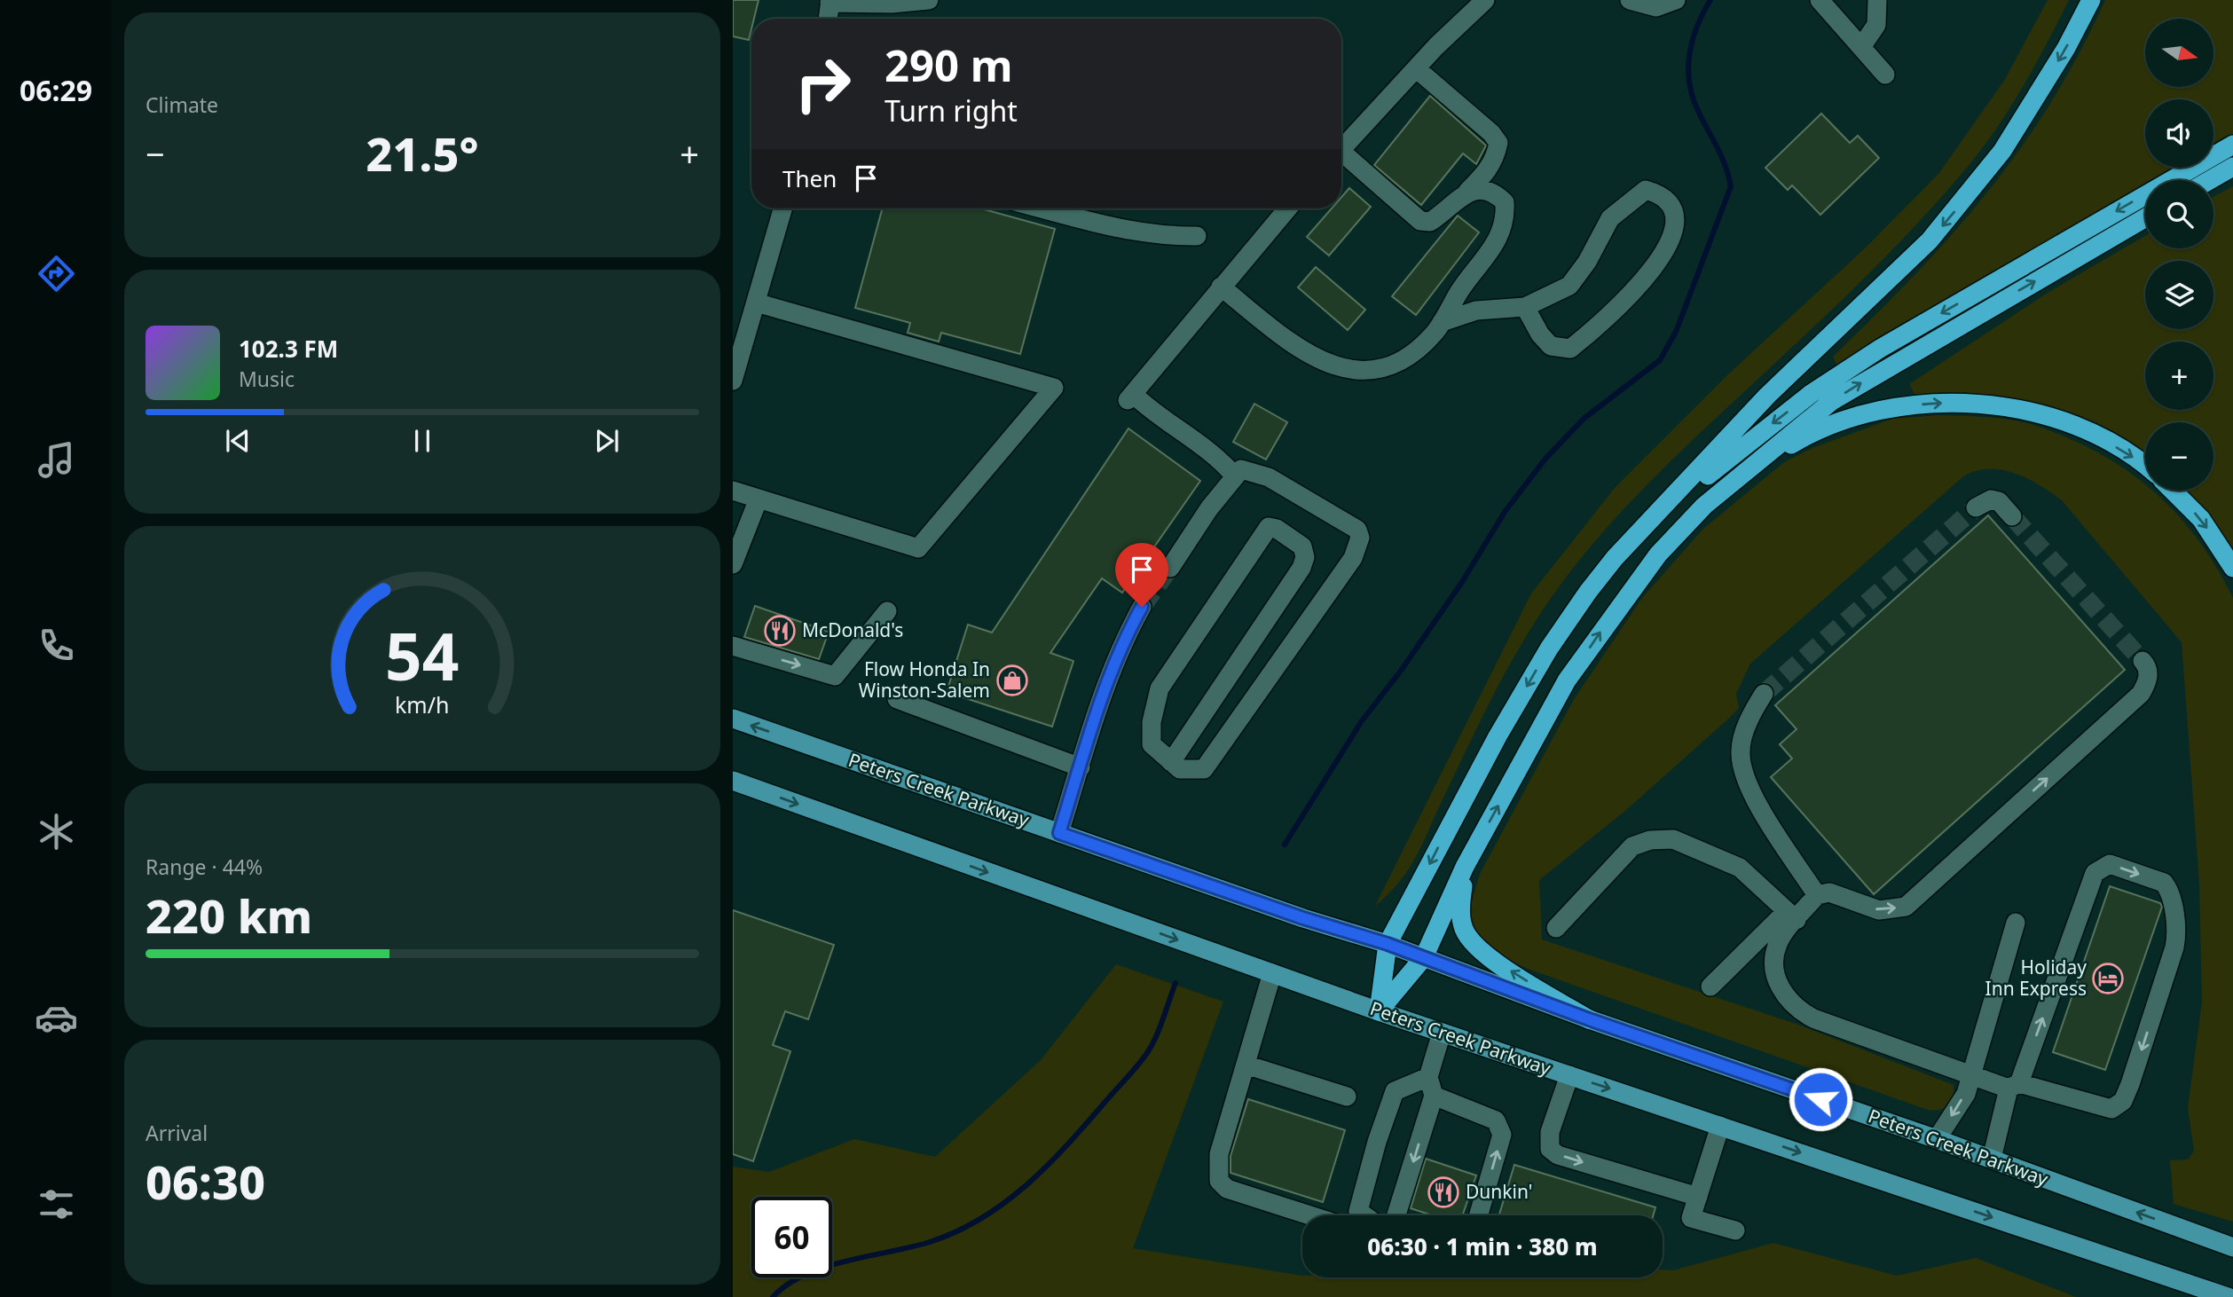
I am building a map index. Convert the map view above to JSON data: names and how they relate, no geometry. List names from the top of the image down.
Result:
{
  "streets": {
    "main road": ["Peters Creek Parkway"]
  },
  "places": {
    "restaurant": ["McDonald's", "Dunkin'"],
    "shop": ["Flow Honda In Winston-Salem"],
    "hotel": ["Holiday Inn Express"]
  },
  "north": "right",
  "page": {
    "tabs": "06:29",
    "tile": [
      "Climate",
      ["Range · 44%", "220 km"],
      ["Arrival", "06:30"]
    ],
    "map_buttons": ["+", "−"],
    "turn": ["290 m", "Turn right"],
    "heat": ["−", "21.5°", "+"],
    "then": "Then",
    "song": ["102.3 FM", "Music"],
    "limit": "60",
    "trip": "06:30 · 1 min · 380 m",
    "gauge": ["54", "km/h"]
  }
}
